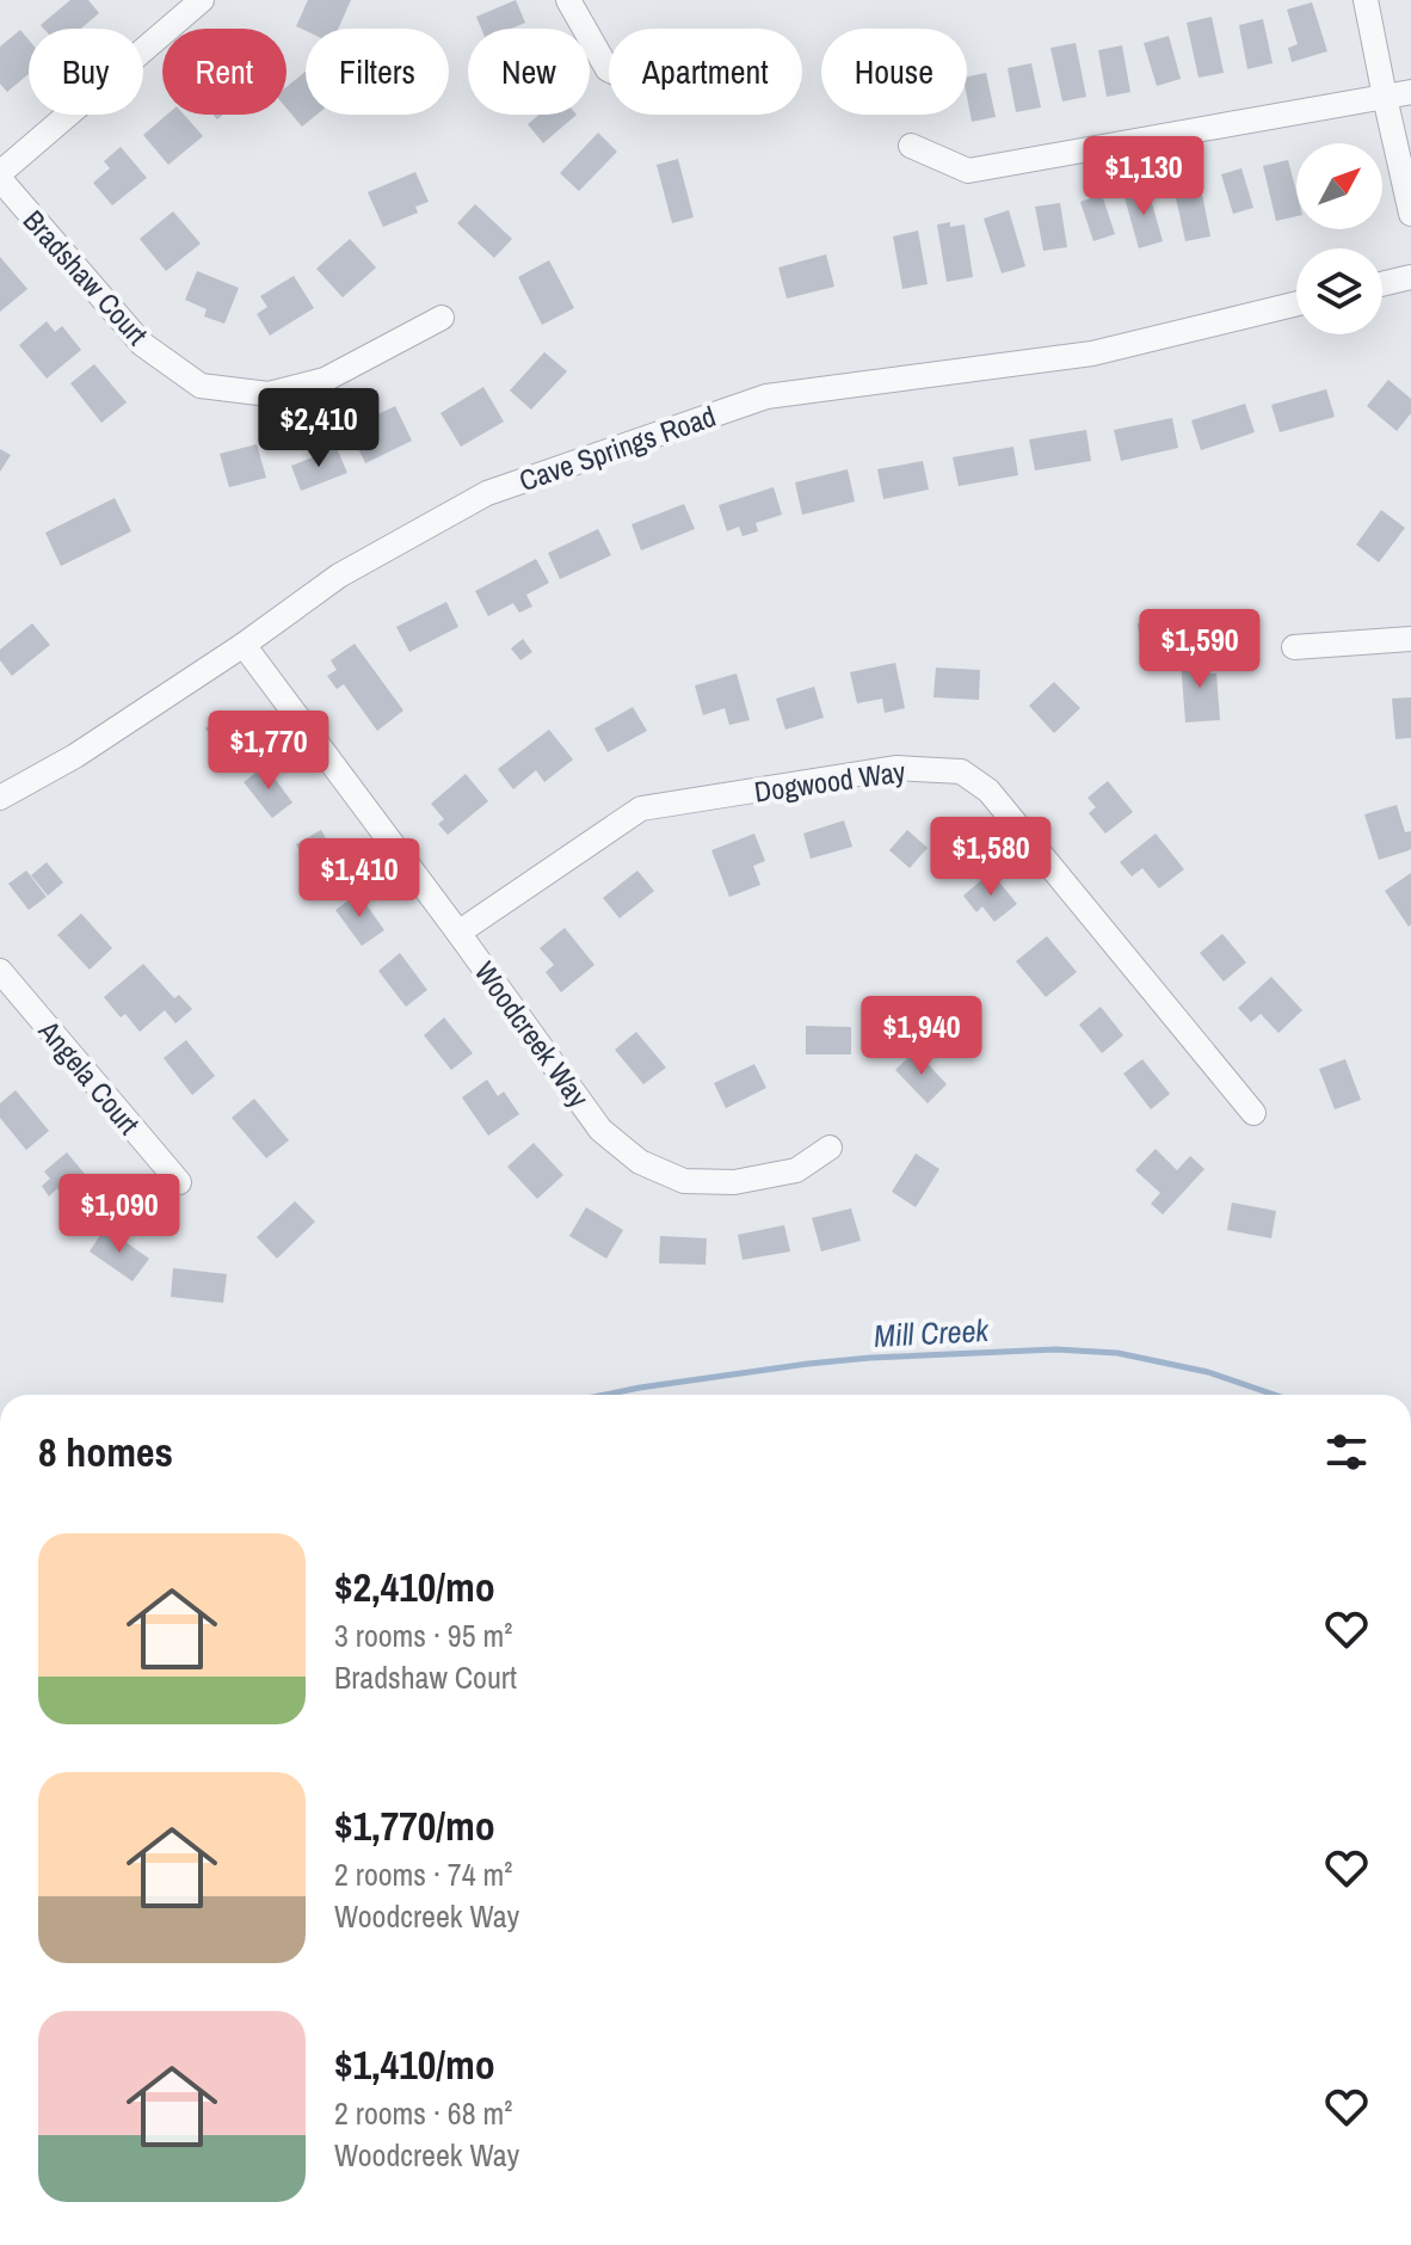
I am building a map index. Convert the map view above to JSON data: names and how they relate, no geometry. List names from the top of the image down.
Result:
{
  "streets": {
    "street": [
      "Bradshaw Court",
      "Cave Springs Road",
      "Dogwood Way",
      "Woodcreek Way",
      "Angela Court"
    ]
  },
  "crossings": [
    ["Cave Springs Road", "Woodcreek Way"],
    ["Dogwood Way", "Woodcreek Way"]
  ],
  "water": ["Mill Creek"],
  "north": "top right",
  "page": {
    "chip": [
      "Buy",
      "Rent",
      "Filters",
      "New",
      "Apartment",
      "House"
    ],
    "price": [
      "$1,130",
      "$2,410",
      "$1,590",
      "$1,770",
      "$1,580",
      "$1,410",
      "$1,940",
      "$1,090"
    ],
    "heading": "8 homes",
    "list": [
      {
        "name": "$2,410/mo",
        "note": "3 rooms · 95 m² · Bradshaw Court"
      },
      {
        "name": "$1,770/mo",
        "note": "2 rooms · 74 m² · Woodcreek Way"
      },
      {
        "name": "$1,410/mo",
        "note": "2 rooms · 68 m² · Woodcreek Way"
      }
    ]
  }
}
